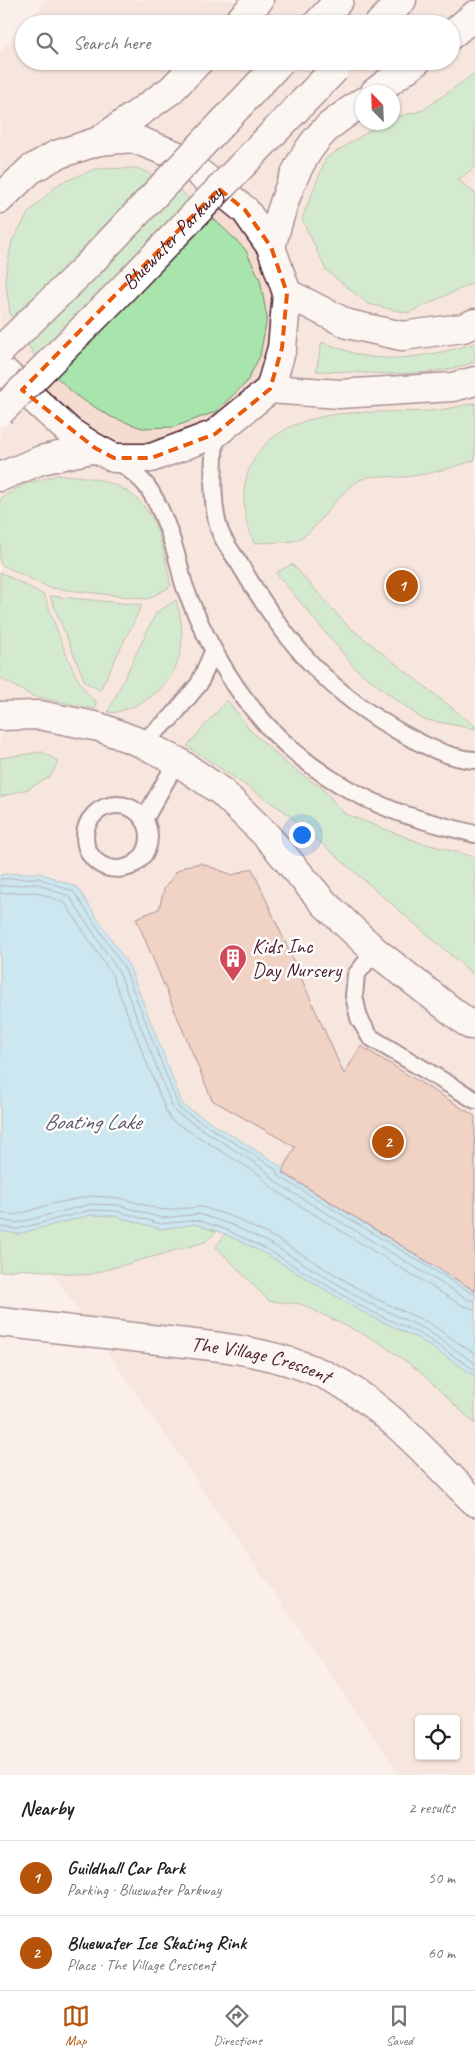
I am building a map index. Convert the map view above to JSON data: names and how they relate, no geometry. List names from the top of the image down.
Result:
{
  "streets": {
    "street": ["Bluewater Parkway", "The Village Crescent"]
  },
  "water": ["Boating Lake"],
  "places": {
    "building": ["Kids Inc Day Nursery"]
  },
  "north": "top left",
  "page": {
    "search": "Search here",
    "pins": ["1", "2"],
    "heading": ["Nearby", "2 results"],
    "list": [
      {
        "mark": "1",
        "name": "Guildhall Car Park",
        "note": "Parking · Bluewater Parkway",
        "value": "50 m"
      },
      {
        "mark": "2",
        "name": "Bluewater Ice Skating Rink",
        "note": "Place · The Village Crescent",
        "value": "60 m"
      }
    ],
    "nav": ["Map", "Directions", "Saved"]
  }
}
